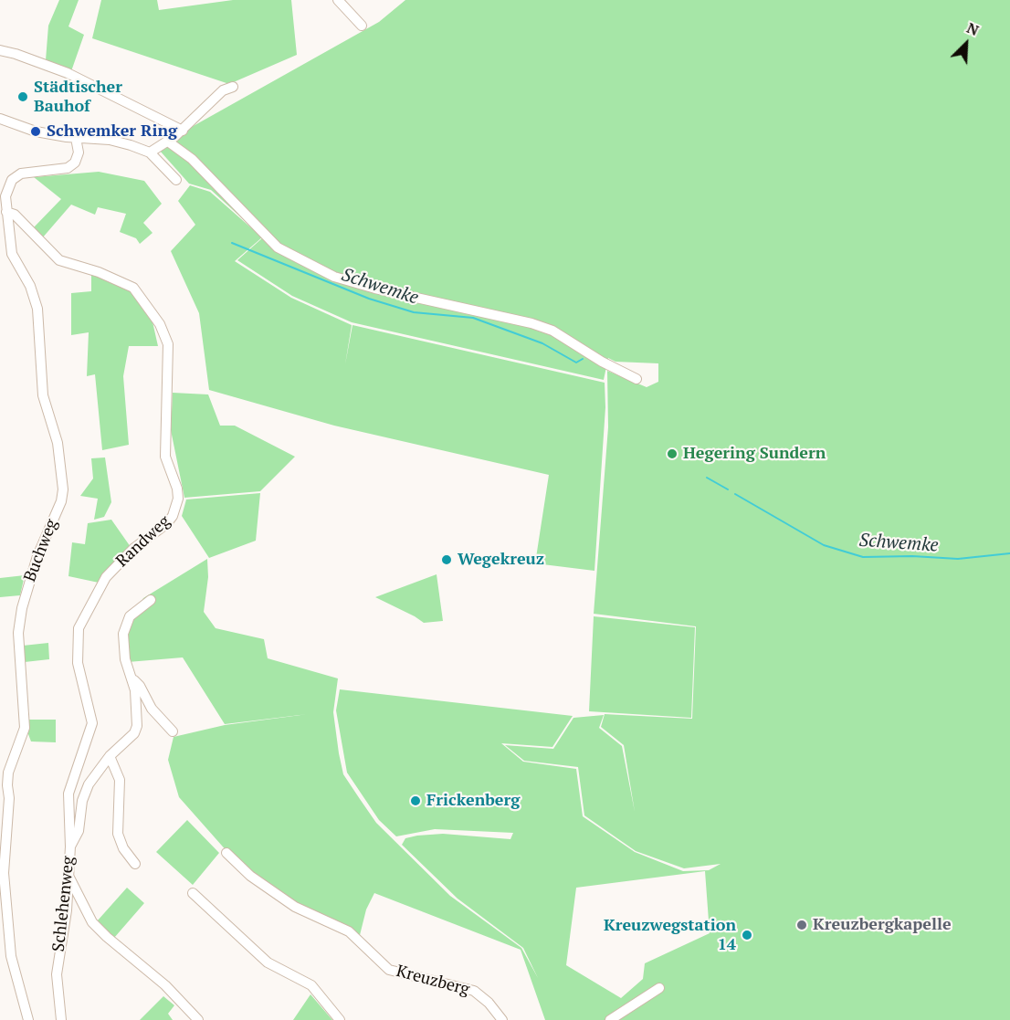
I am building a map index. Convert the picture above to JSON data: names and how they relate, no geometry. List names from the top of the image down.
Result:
{
  "streets": {
    "street": [
      "Randweg",
      "Buchweg",
      "Schlehenweg",
      "Kreuzberg"
    ]
  },
  "crossings": [
    ["Randweg", "Buchweg"],
    ["Randweg", "Schlehenweg"]
  ],
  "water": ["Schwemke"],
  "places": [
    "Städtischer Bauhof",
    "Schwemker Ring",
    "Hegering Sundern",
    "Wegekreuz",
    "Frickenberg",
    "Kreuzbergkapelle",
    "Kreuzwegstation 14"
  ],
  "north": "top right"
}
